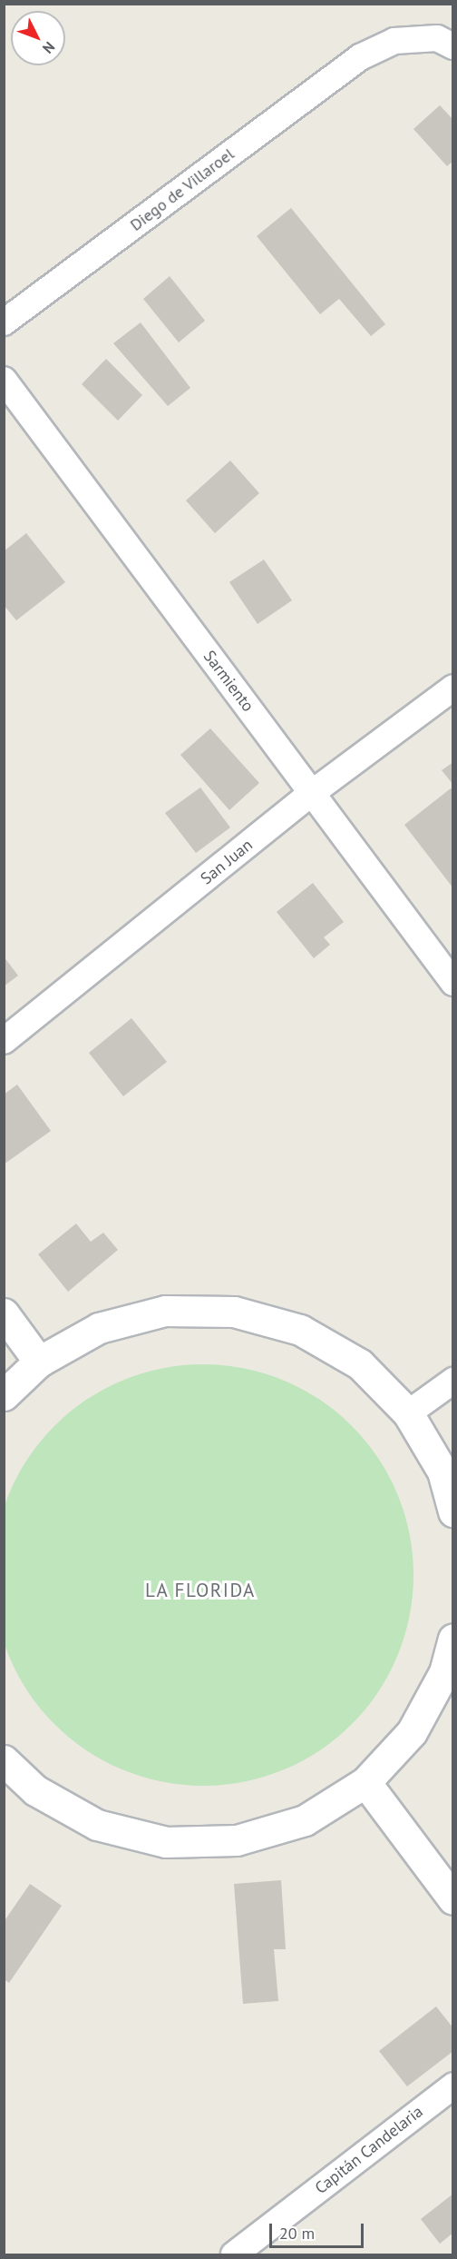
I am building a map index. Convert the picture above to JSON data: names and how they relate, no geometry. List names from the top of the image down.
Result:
{
  "streets": {
    "street": [
      "Diego de Villaroel",
      "Sarmiento",
      "San Juan",
      "Capitán Candelaria"
    ]
  },
  "crossings": [
    ["Sarmiento", "San Juan"]
  ],
  "districts": ["LA FLORIDA"],
  "scale_bar": "20 m",
  "north": "bottom right"
}
